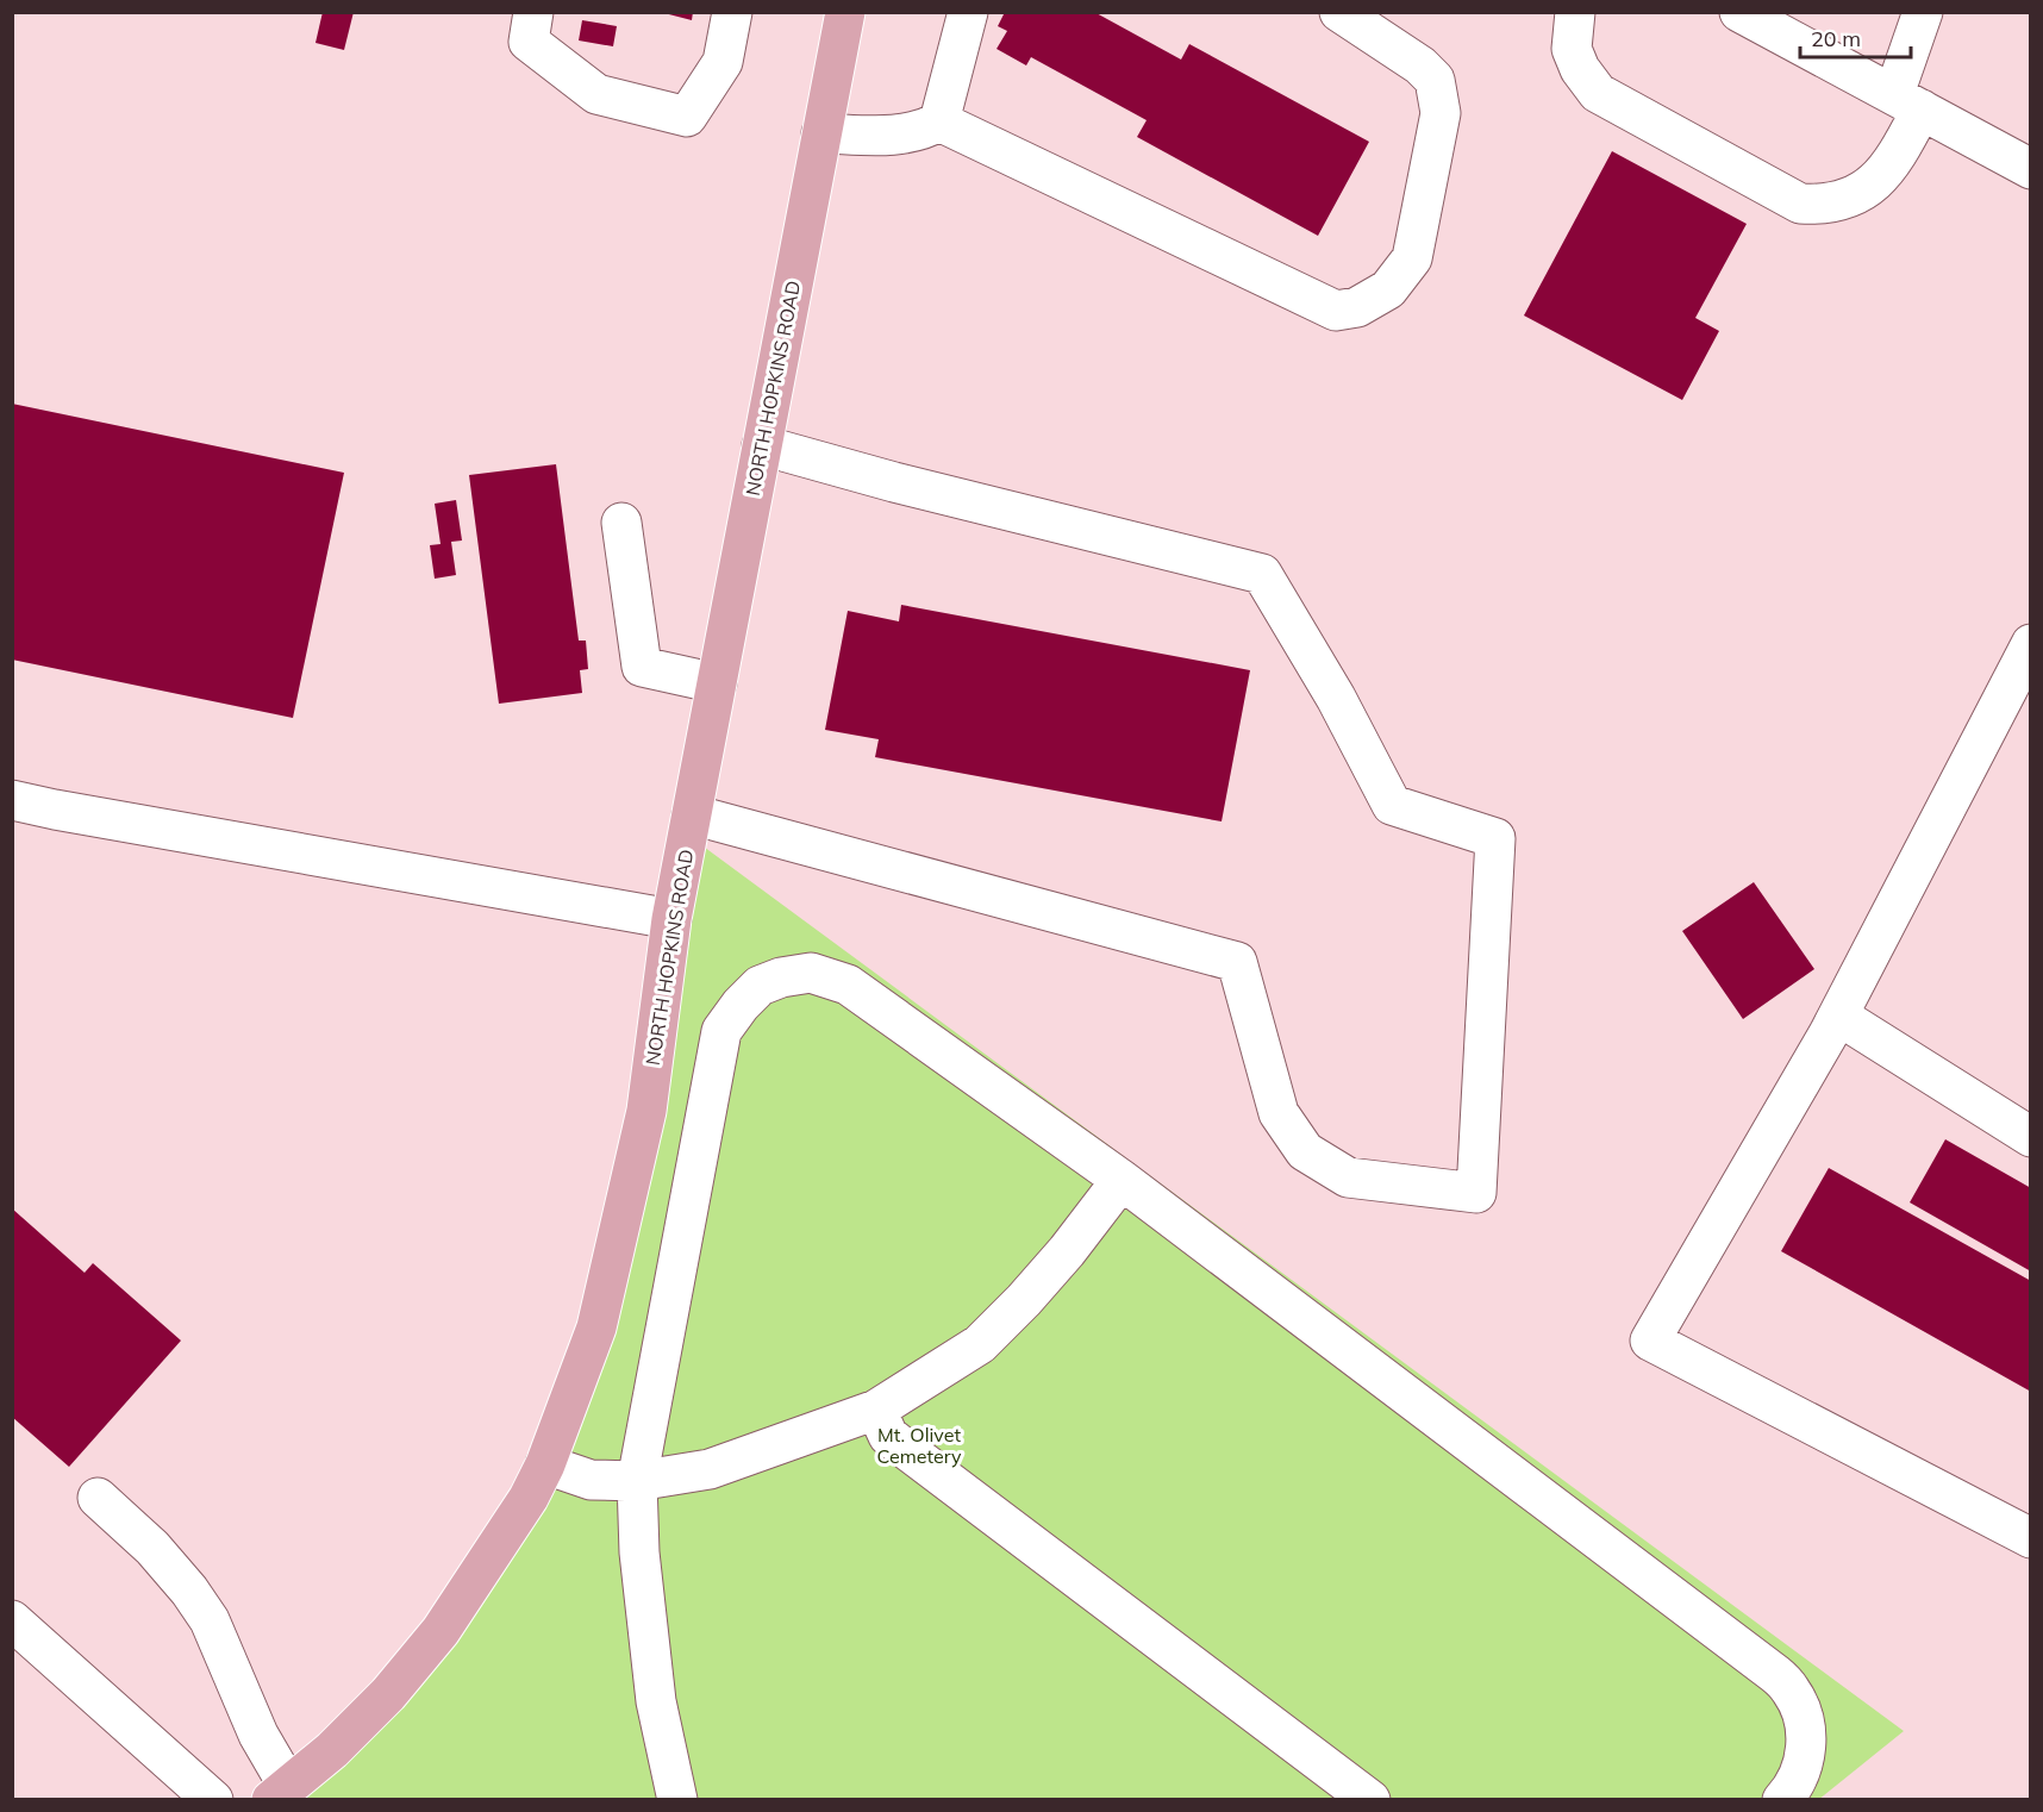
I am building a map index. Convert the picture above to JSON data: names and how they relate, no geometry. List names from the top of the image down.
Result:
{
  "streets": {
    "main road": ["NORTH HOPKINS ROAD"]
  },
  "parks": ["Mt. Olivet Cemetery"],
  "scale_bar": "20 m"
}
